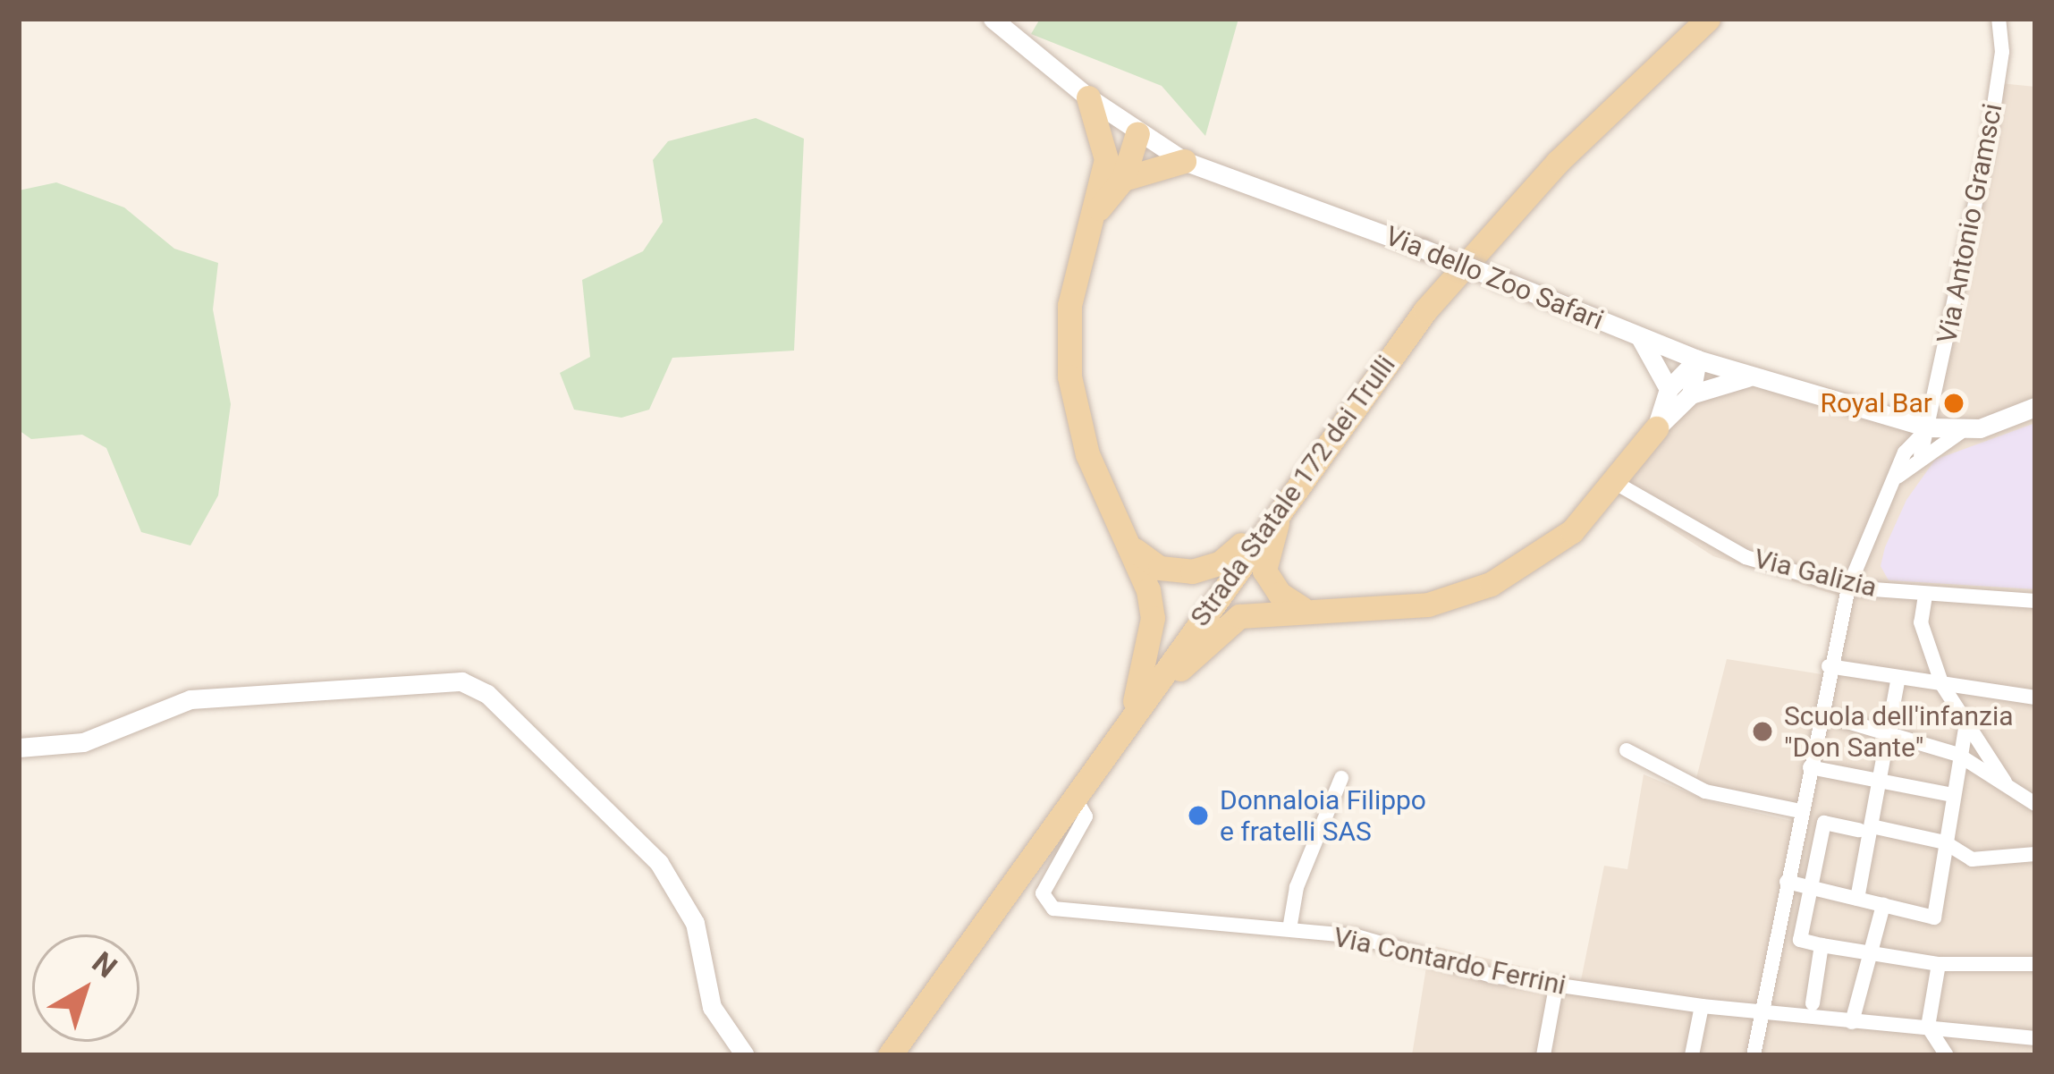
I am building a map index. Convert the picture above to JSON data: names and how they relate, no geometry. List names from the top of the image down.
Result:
{
  "streets": {
    "main road": ["Strada Statale 172 dei Trulli"],
    "street": [
      "Via Antonio Gramsci",
      "Via dello Zoo Safari",
      "Via Galizia",
      "Via Contardo Ferrini"
    ]
  },
  "crossings": [
    ["Via Antonio Gramsci", "Via dello Zoo Safari"],
    ["Strada Statale 172 dei Trulli", "Via Contardo Ferrini"]
  ],
  "places": ["Royal Bar", "Scuola dell'infanzia \"Don Sante\"", "Donnaloia Filippo e fratelli SAS"],
  "north": "top right"
}
